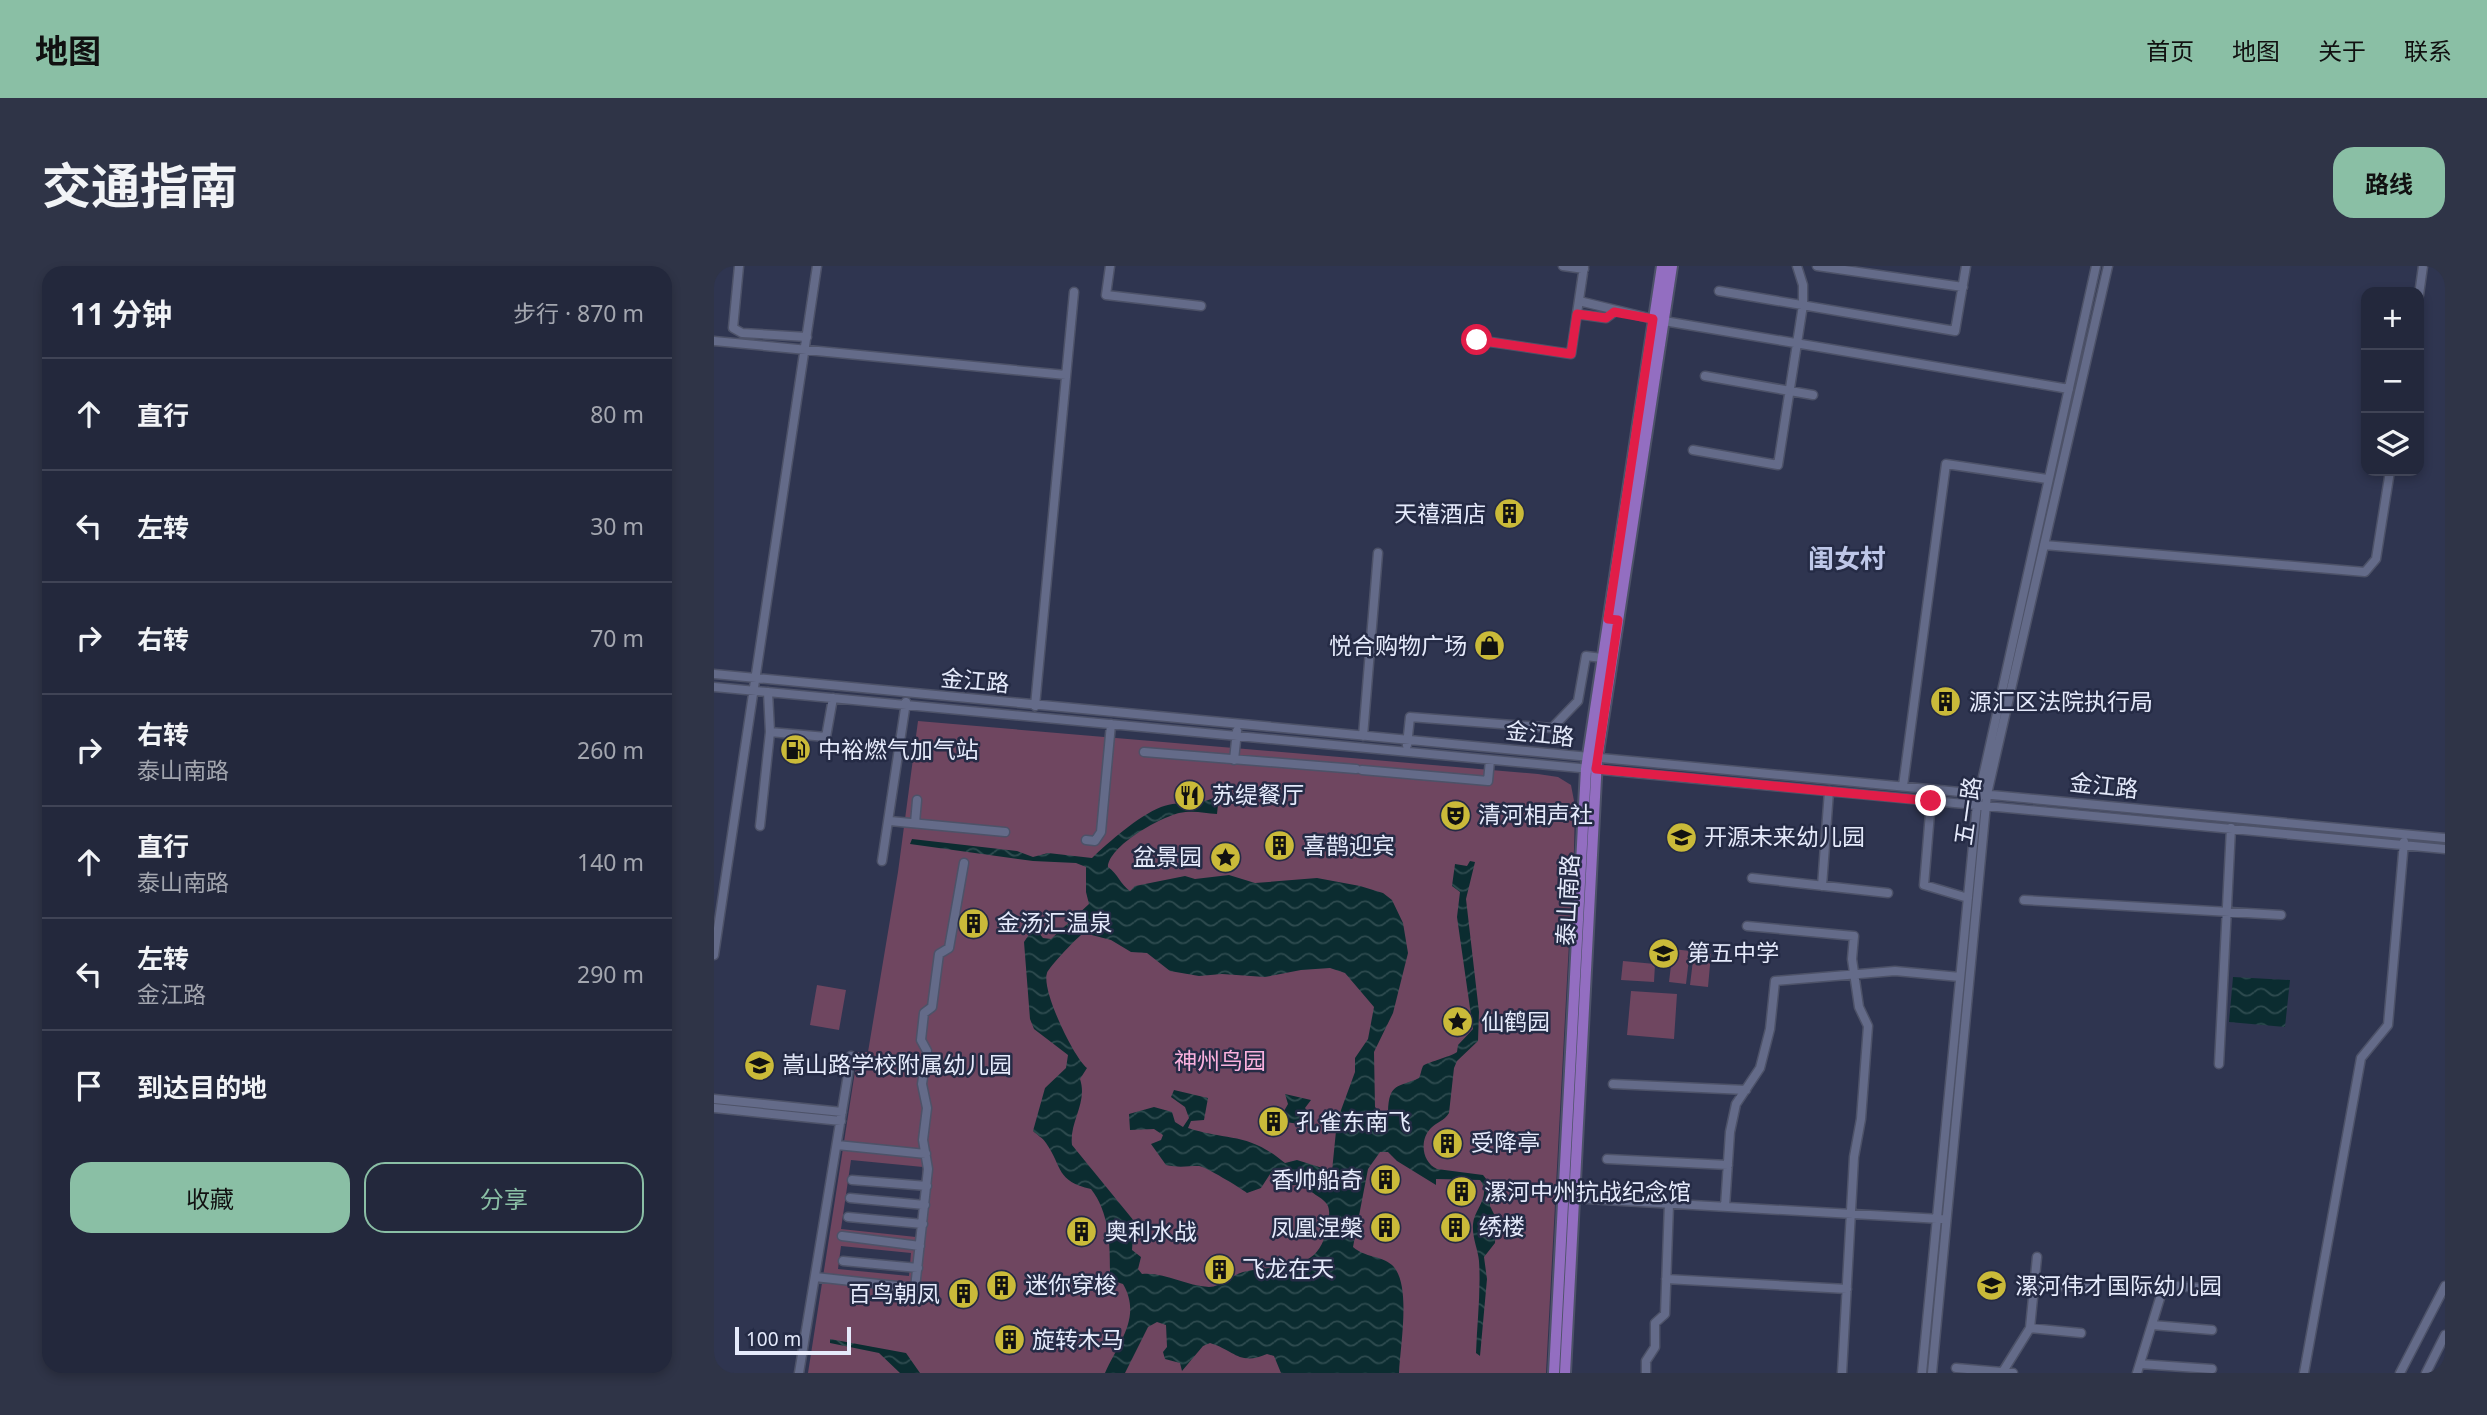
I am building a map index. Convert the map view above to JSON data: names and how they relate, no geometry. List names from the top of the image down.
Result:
{
  "streets": {
    "main road": ["泰山南路"],
    "street": ["金江路", "五一路"]
  },
  "crossings": [
    ["金江路", "五一路"],
    ["金江路", "泰山南路"]
  ],
  "districts": ["闺女村"],
  "parks": ["神州鸟园"],
  "places": {
    "building": [
      "天禧酒店",
      "源汇区法院执行局",
      "喜鹊迎宾",
      "金汤汇温泉",
      "孔雀东南飞",
      "受降亭",
      "香帅船奇",
      "漯河中州抗战纪念馆",
      "绣楼",
      "凤凰涅槃",
      "奥利水战",
      "飞龙在天",
      "迷你穿梭",
      "百鸟朝凤",
      "旋转木马"
    ],
    "shop": ["悦合购物广场"],
    "fuel station": ["中裕燃气加气站"],
    "restaurant": ["苏缇餐厅"],
    "theatre": ["清河相声社"],
    "school or university": [
      "开源未来幼儿园",
      "第五中学",
      "嵩山路学校附属幼儿园",
      "漯河伟才国际幼儿园"
    ],
    "place": ["盆景园", "仙鹤园"]
  },
  "scale_bar": "100 m",
  "page": {
    "header": "地图",
    "nav": [
      "首页",
      "地图",
      "关于",
      "联系"
    ],
    "title": "交通指南",
    "buttons": [
      "路线",
      ["收藏", "分享"]
    ],
    "heading": ["11 分钟", "步行 · 870 m"],
    "map_buttons": ["+", "−"],
    "list": [
      ["直行", "80 m"],
      ["左转", "30 m"],
      ["右转", "70 m"],
      ["右转", "泰山南路", "260 m"],
      ["直行", "泰山南路", "140 m"],
      ["左转", "金江路", "290 m"],
      "到达目的地"
    ],
    "scale": "100 m"
  }
}
